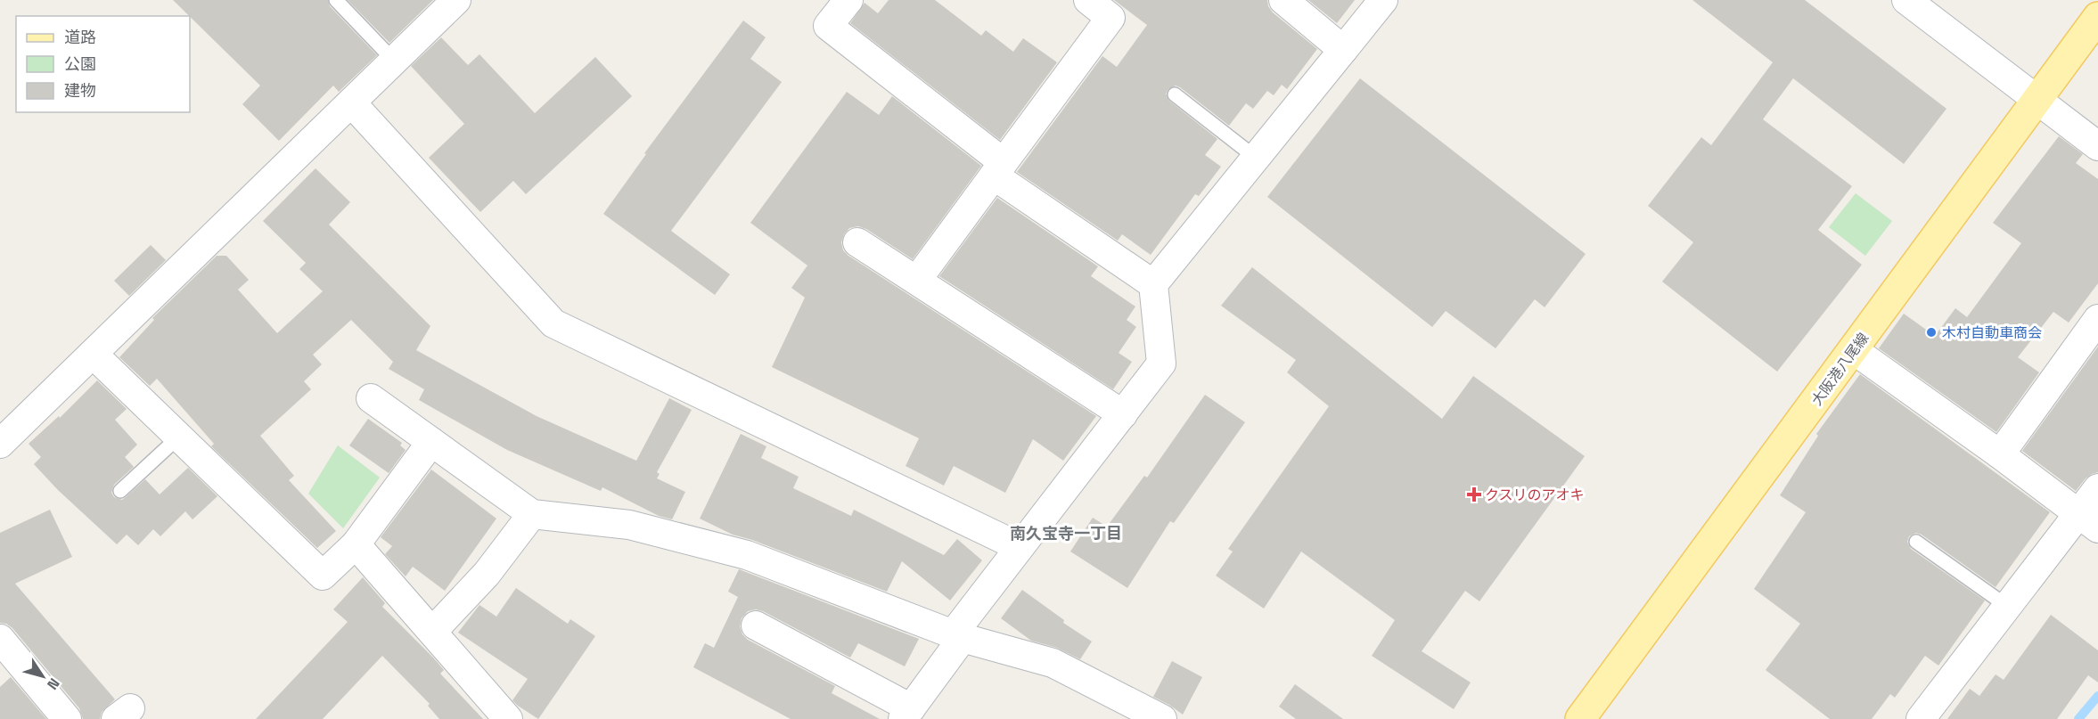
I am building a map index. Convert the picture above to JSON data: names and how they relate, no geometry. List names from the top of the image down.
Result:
{
  "streets": {
    "main road": ["大阪港八尾線"]
  },
  "districts": ["南久宝寺一丁目"],
  "places": {
    "other": ["木村自動車商会"],
    "health": ["クスリのアオキ"]
  },
  "legend": ["道路", "公園", "建物"],
  "north": "bottom right"
}
